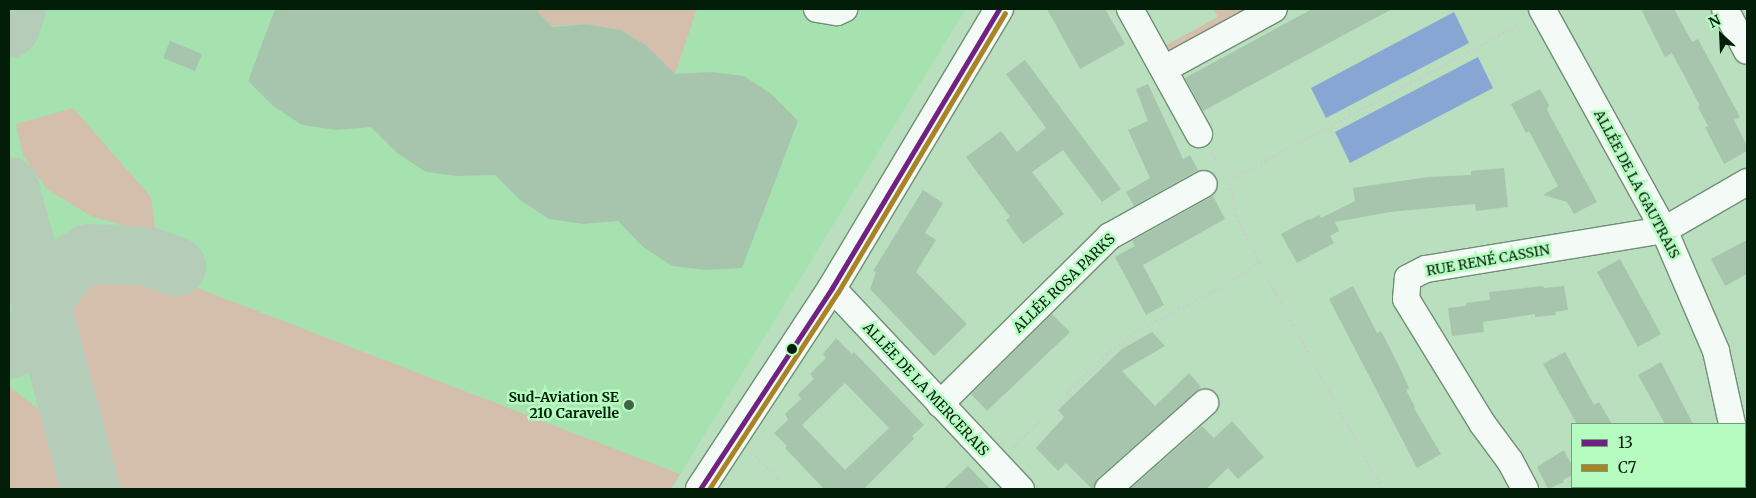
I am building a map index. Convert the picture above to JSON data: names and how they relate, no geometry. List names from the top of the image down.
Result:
{
  "streets": {
    "street": [
      "ALLÉE DE LA GAUTRAIS",
      "RUE RENÉ CASSIN",
      "ALLÉE ROSA PARKS",
      "ALLÉE DE LA MERCERAIS"
    ]
  },
  "crossings": [
    ["ALLÉE DE LA GAUTRAIS", "RUE RENÉ CASSIN"],
    ["ALLÉE ROSA PARKS", "ALLÉE DE LA MERCERAIS"]
  ],
  "places": ["Sud-Aviation SE 210 Caravelle"],
  "lines": ["transit line 13", "transit line C7"],
  "legend": ["13", "C7"],
  "north": "top left"
}
